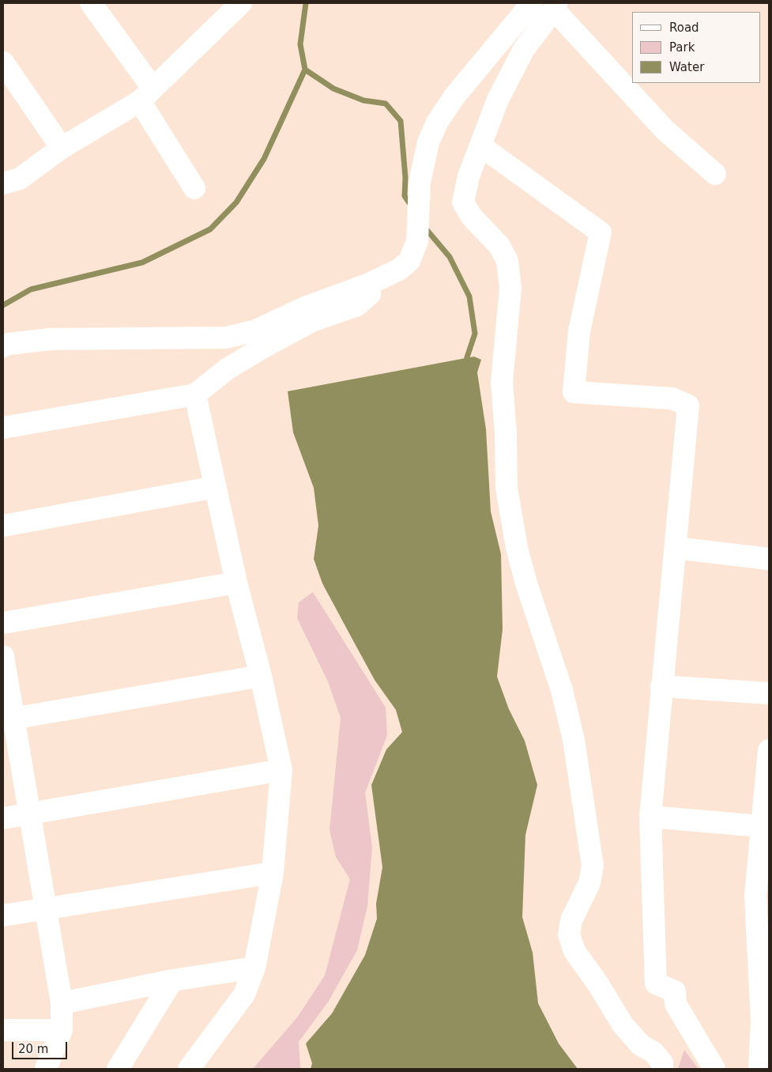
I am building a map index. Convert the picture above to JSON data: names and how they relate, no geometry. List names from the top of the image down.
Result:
{
  "legend": ["Road", "Park", "Water"],
  "scale_bar": "20 m"
}
